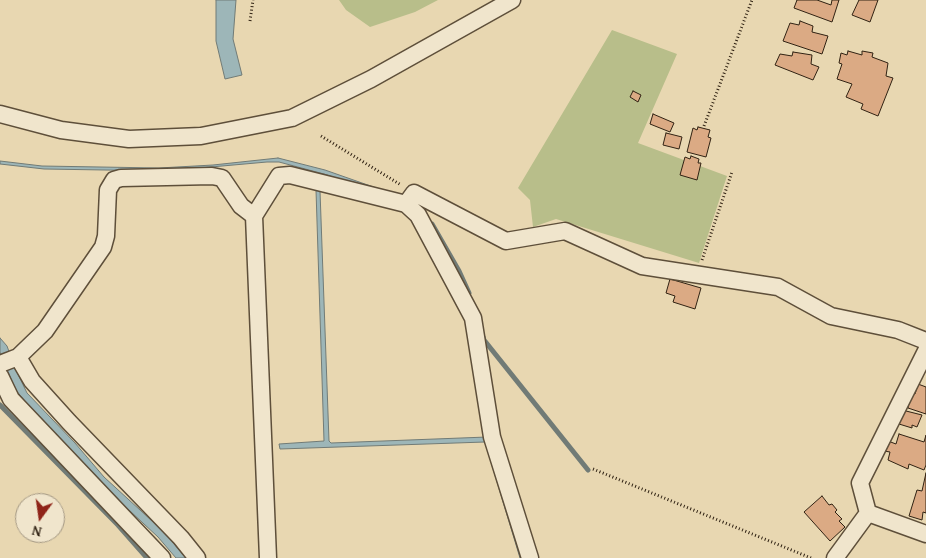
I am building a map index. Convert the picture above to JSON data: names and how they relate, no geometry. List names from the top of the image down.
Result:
{
  "north": "bottom"
}
